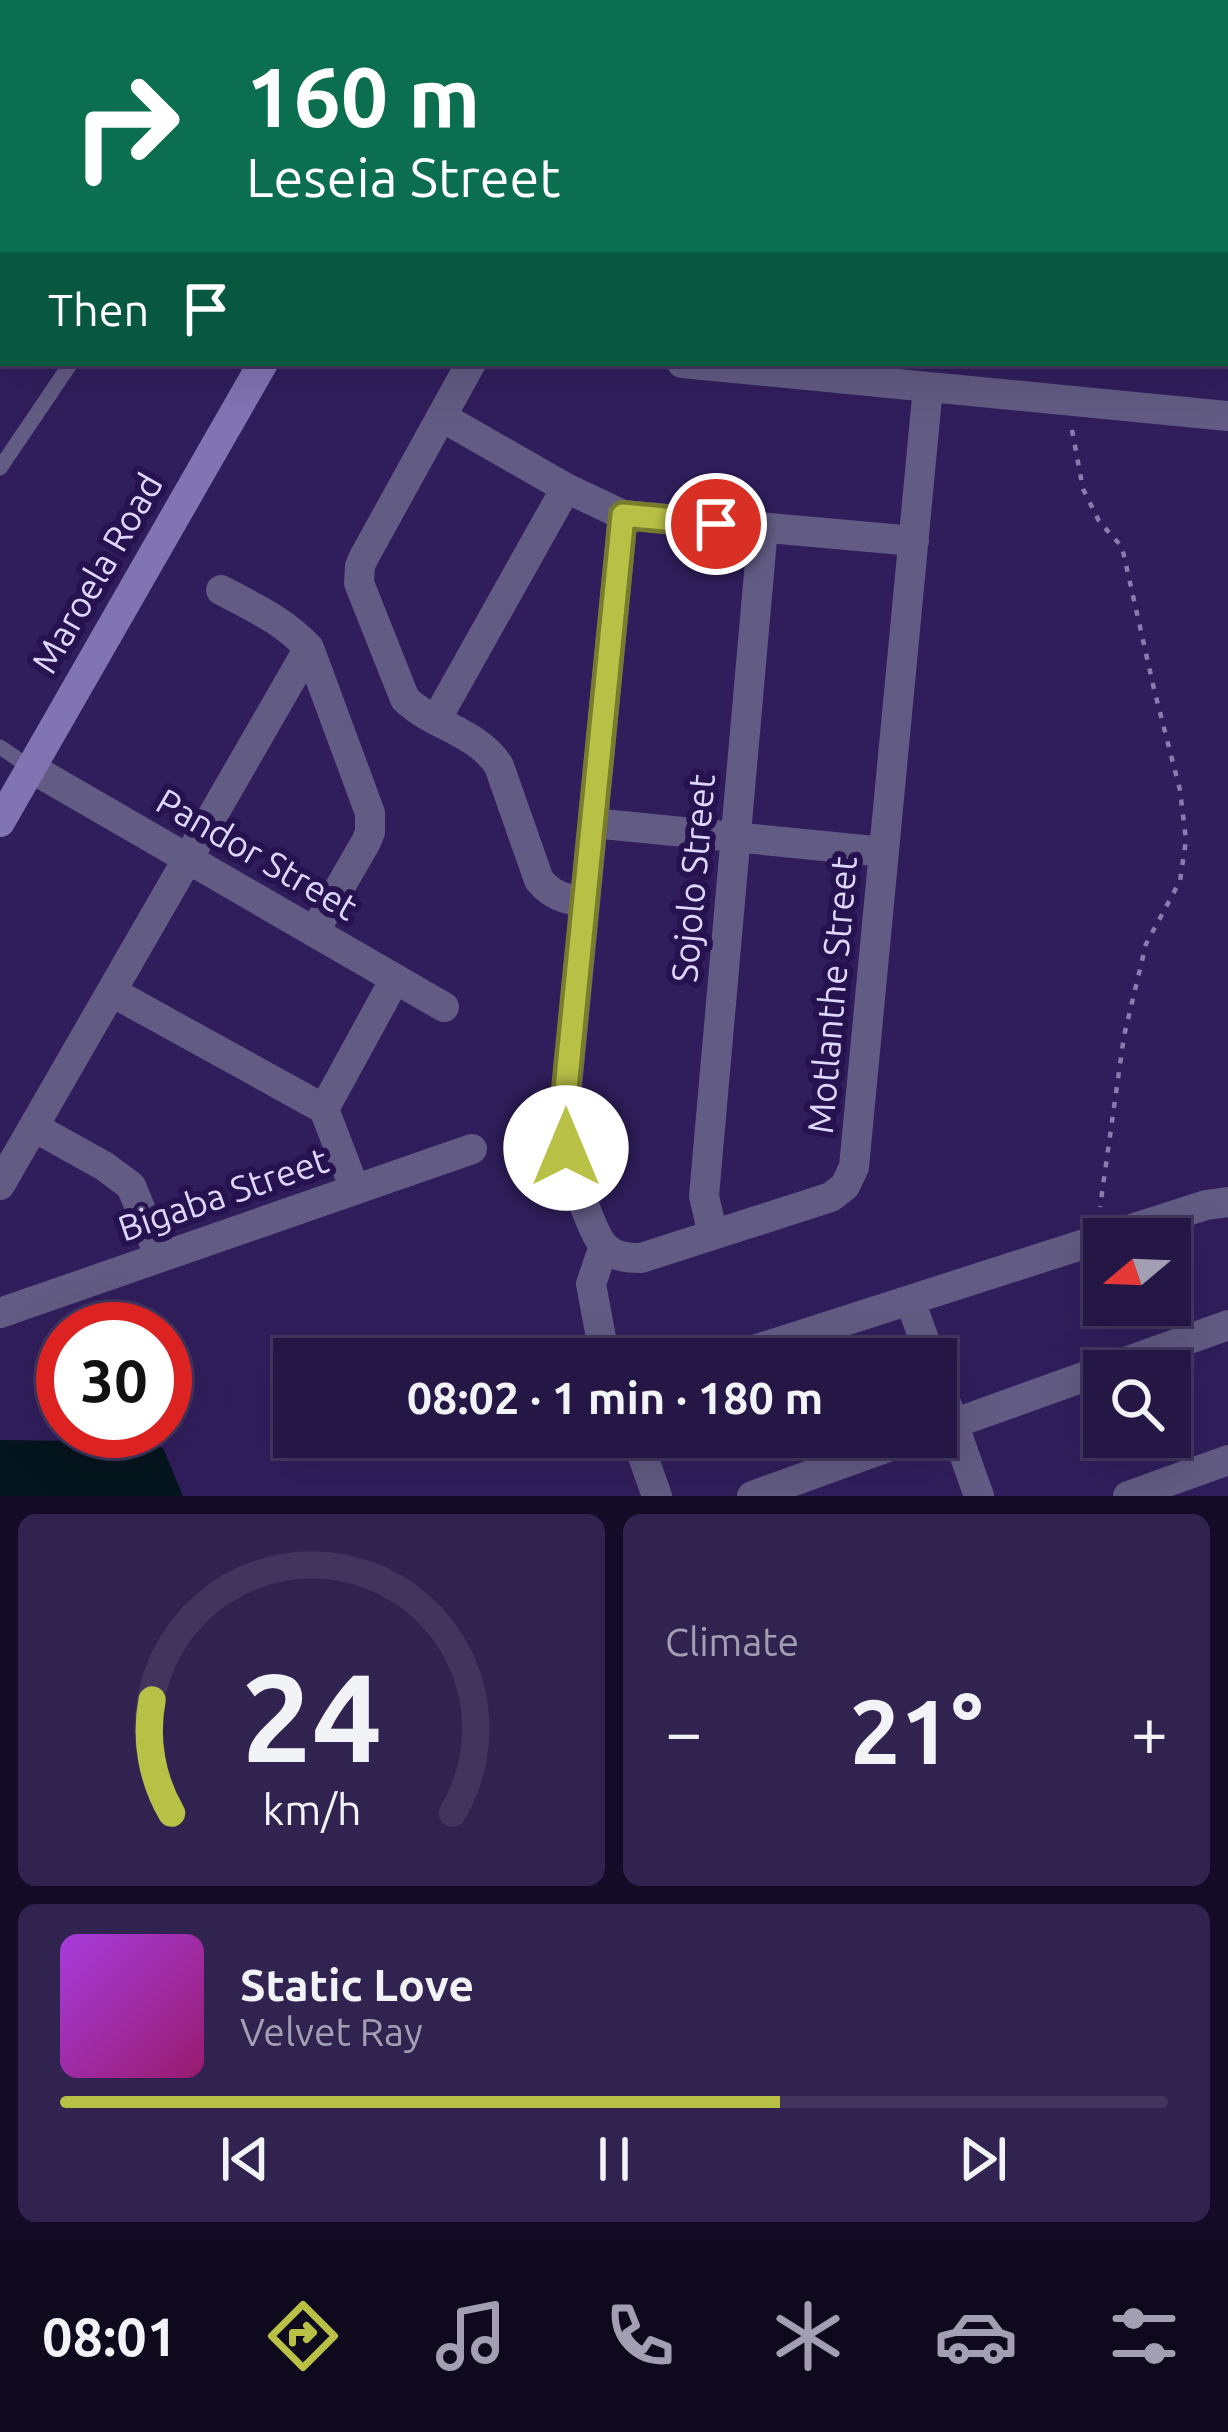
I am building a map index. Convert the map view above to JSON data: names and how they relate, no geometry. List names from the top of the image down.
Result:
{
  "streets": {
    "street": [
      "Maroela Road",
      "Pandor Street",
      "Sojolo Street",
      "Motlanthe Street",
      "Bigaba Street"
    ]
  },
  "crossings": [
    ["Maroela Road", "Pandor Street"],
    ["Sojolo Street", "Motlanthe Street"]
  ],
  "north": "left",
  "page": {
    "turn": ["160 m", "Leseia Street"],
    "then": "Then",
    "limit": "30",
    "trip": "08:02 · 1 min · 180 m",
    "tile": "Climate",
    "heat": ["−", "21°", "+"],
    "song": ["Static Love", "Velvet Ray"],
    "tabs": "08:01",
    "gauge": ["24", "km/h"]
  }
}
